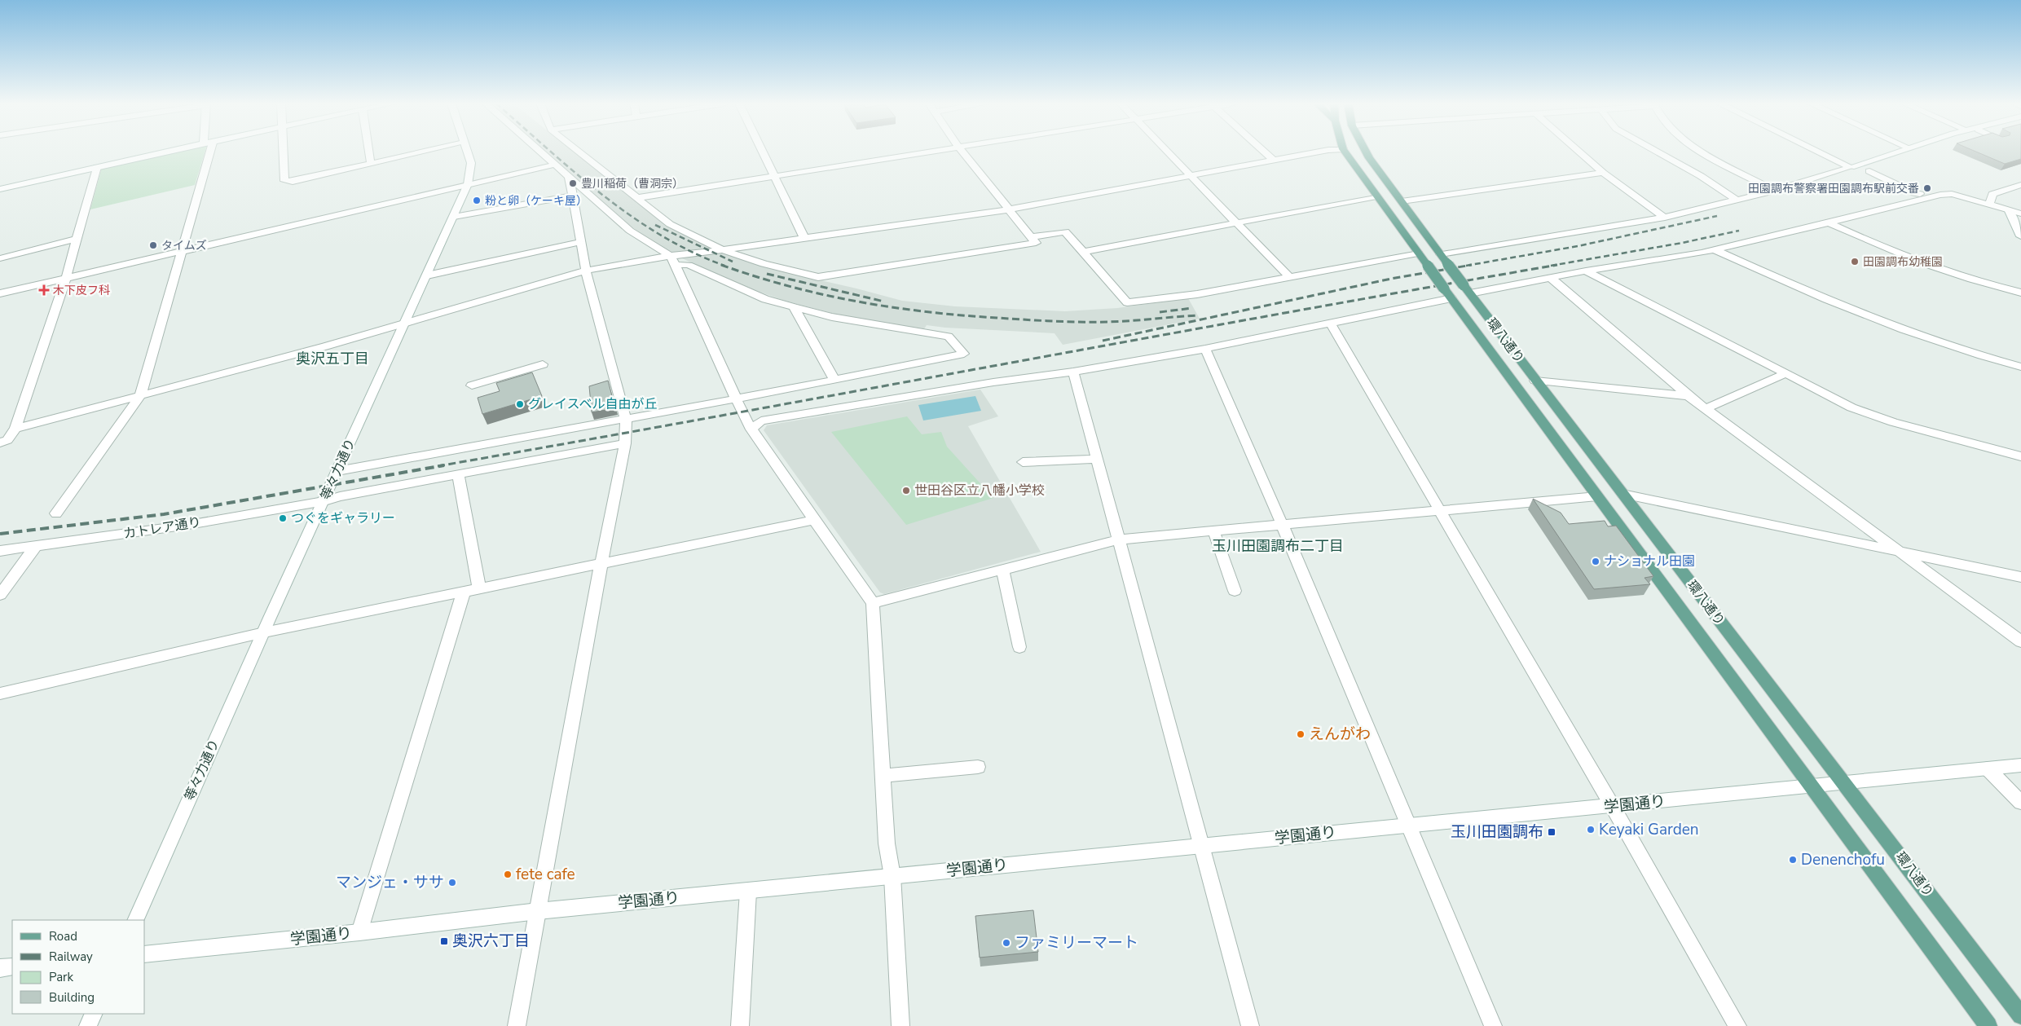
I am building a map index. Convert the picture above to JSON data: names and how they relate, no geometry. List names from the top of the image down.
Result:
{
  "streets": {
    "main road": ["環八通り"],
    "street": ["等々力通り", "カトレア通り", "学園通り"]
  },
  "crossings": [
    ["環八通り", "学園通り"],
    ["等々力通り", "カトレア通り"]
  ],
  "districts": ["奥沢五丁目", "玉川田園調布二丁目"],
  "places": {
    "other": [
      "豊川稲荷（曹洞宗）",
      "田園調布警察署田園調布駅前交番",
      "粉と卵（ケーキ屋）",
      "タイムズ",
      "田園調布幼稚園",
      "グレイスベル自由が丘",
      "世田谷区立八幡小学校",
      "つぐをギャラリー",
      "ナショナル田園",
      "えんがわ",
      "Keyaki Garden",
      "Denenchofu",
      "fete cafe",
      "マンジェ・ササ",
      "ファミリーマート"
    ],
    "health": ["木下皮フ科"],
    "transit": ["玉川田園調布", "奥沢六丁目"]
  },
  "legend": [
    "Road",
    "Railway",
    "Park",
    "Building"
  ]
}
